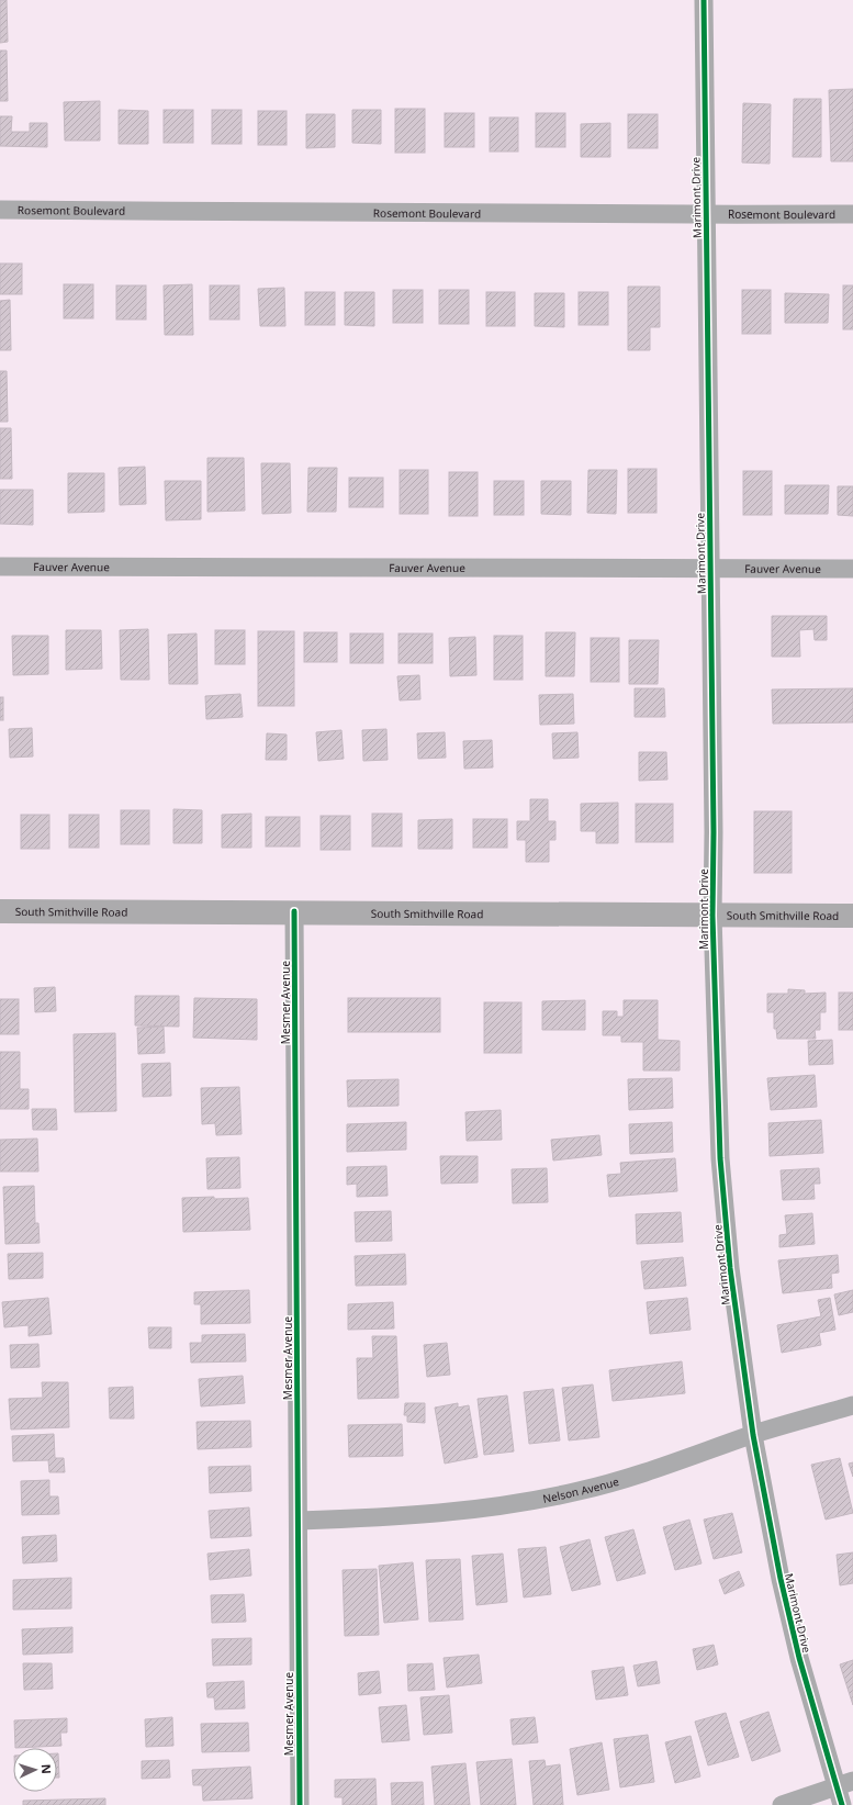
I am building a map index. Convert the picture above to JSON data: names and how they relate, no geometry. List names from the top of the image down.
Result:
{
  "streets": {
    "main road": ["South Smithville Road"],
    "street": [
      "Marimont Drive",
      "Rosemont Boulevard",
      "Fauver Avenue",
      "Mesmer Avenue",
      "Nelson Avenue"
    ]
  },
  "crossings": [
    ["Marimont Drive", "Rosemont Boulevard"],
    ["Marimont Drive", "Fauver Avenue"],
    ["Marimont Drive", "South Smithville Road"],
    ["Marimont Drive", "Nelson Avenue"],
    ["South Smithville Road", "Mesmer Avenue"],
    ["Mesmer Avenue", "Nelson Avenue"]
  ],
  "north": "right"
}
